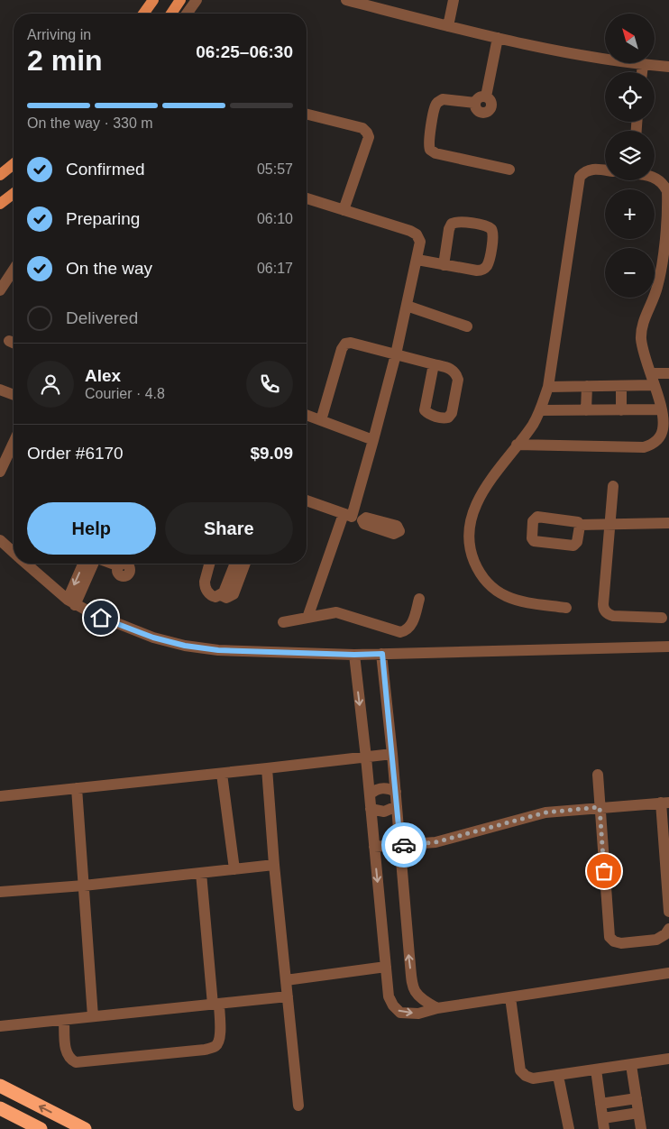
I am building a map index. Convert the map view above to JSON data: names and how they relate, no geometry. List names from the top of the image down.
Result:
{
  "north": "top left",
  "page": {
    "map_buttons": ["+", "−"],
    "heading": ["2 min", "Arriving in", "06:25–06:30"],
    "panel": [
      "Alex",
      "Courier · 4.8",
      "Order #6170",
      "$9.09"
    ],
    "bar": "On the way · 330 m",
    "list": [
      ["Confirmed", "05:57"],
      ["Preparing", "06:10"],
      ["On the way", "06:17"],
      "Delivered"
    ],
    "buttons": ["Help", "Share"]
  }
}
